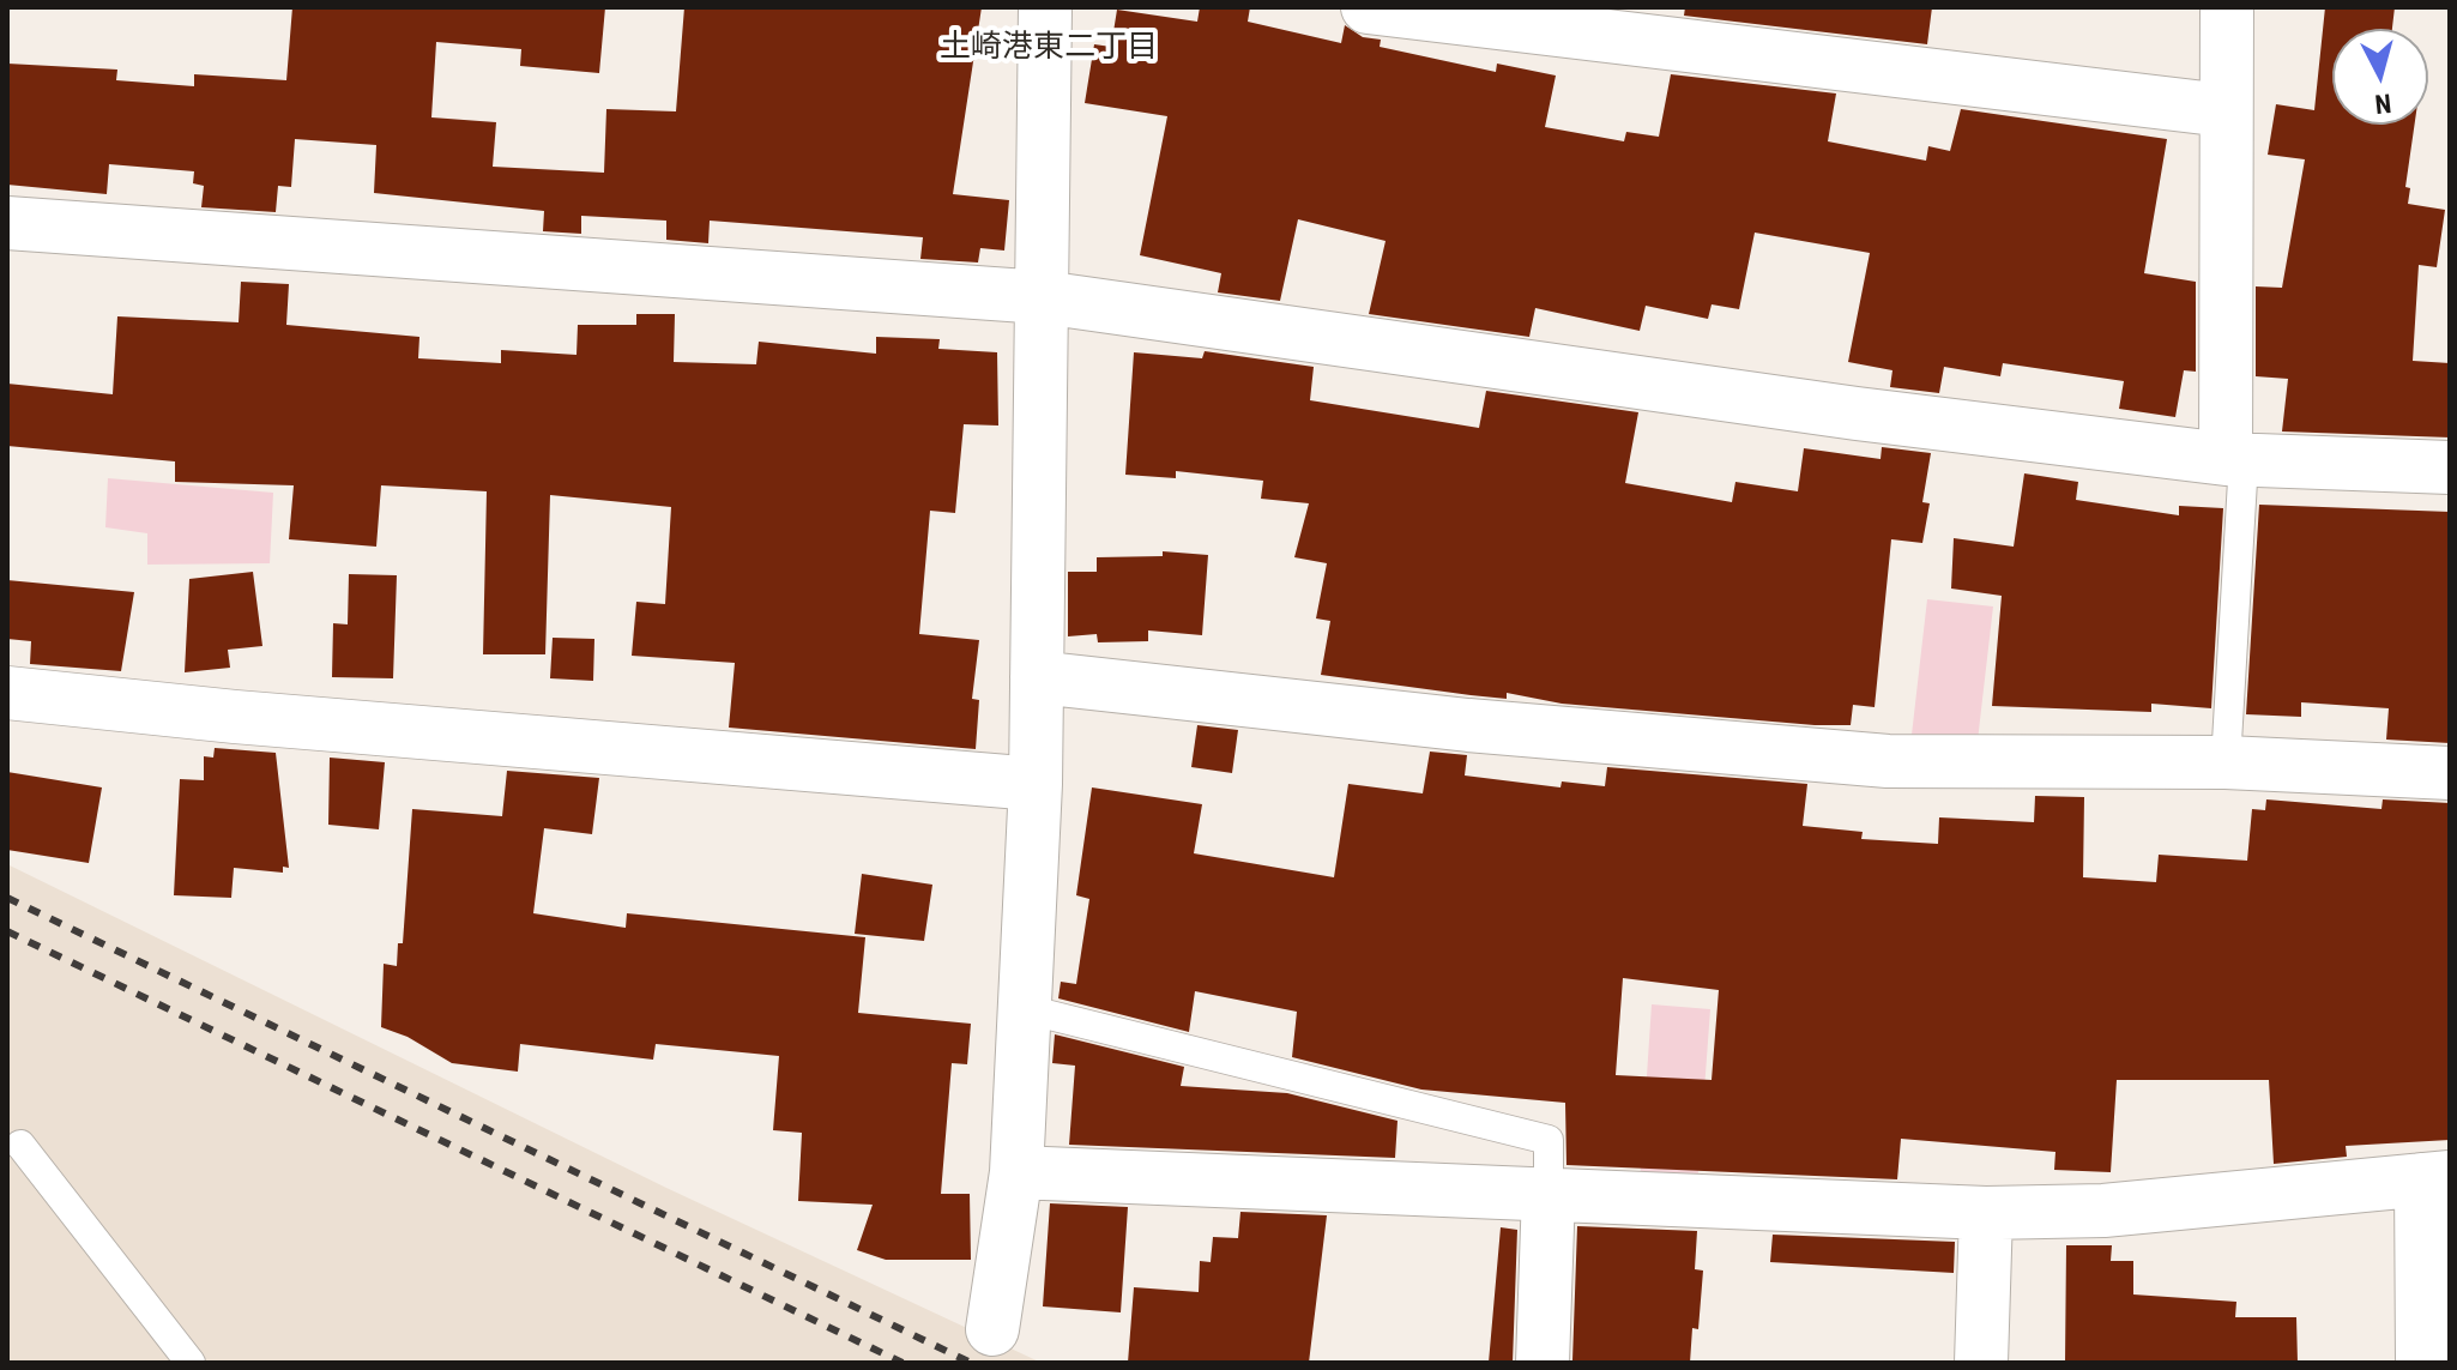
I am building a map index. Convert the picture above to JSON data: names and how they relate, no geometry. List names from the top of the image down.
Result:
{
  "districts": ["土崎港東二丁目"],
  "north": "bottom"
}
